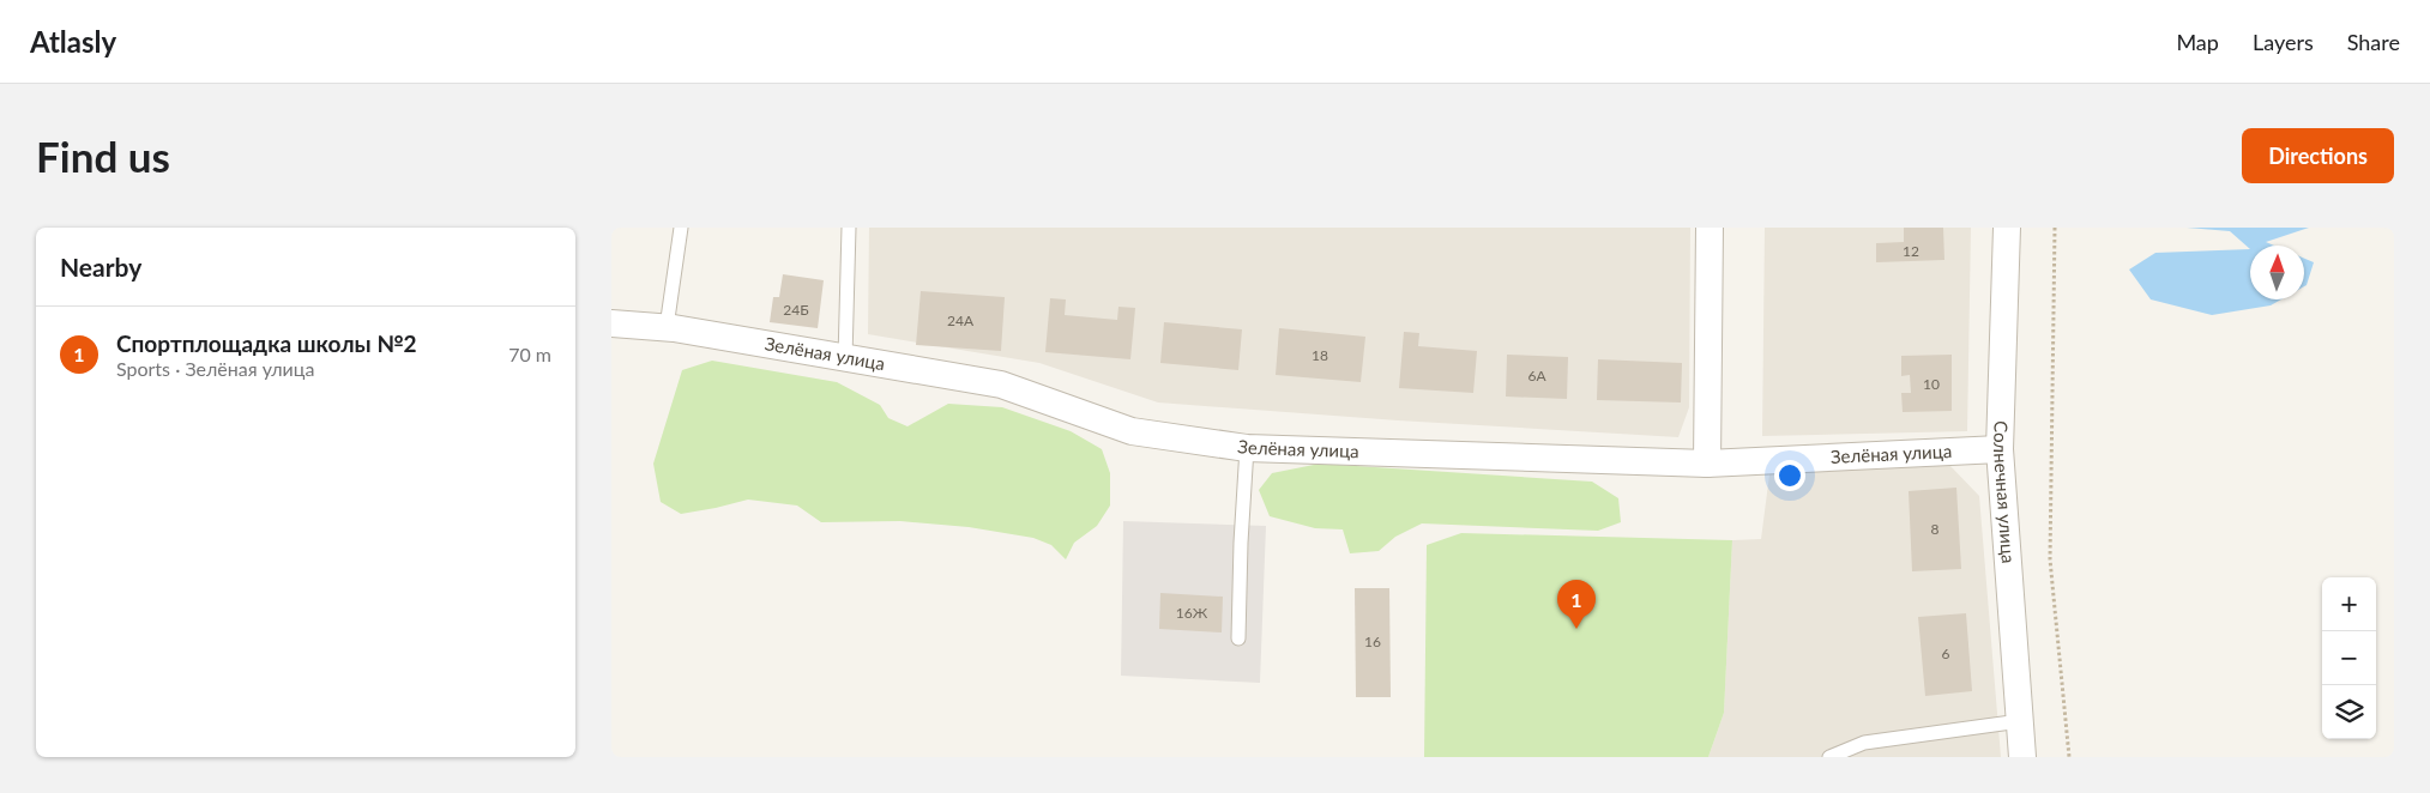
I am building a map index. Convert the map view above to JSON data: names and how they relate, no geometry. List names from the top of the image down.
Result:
{
  "streets": {
    "street": ["Зелёная улица", "Солнечная улица"]
  },
  "crossings": [
    ["Зелёная улица", "Солнечная улица"]
  ],
  "house_numbers": [
    "12",
    "24Б",
    "24А",
    "18",
    "6А",
    "10",
    "8",
    "16Ж",
    "16",
    "6"
  ],
  "north": "top",
  "page": {
    "header": "Atlasly",
    "nav": ["Map", "Layers", "Share"],
    "buttons": "Directions",
    "title": "Find us",
    "heading": "Nearby",
    "list": [
      {
        "mark": "1",
        "name": "Спортплощадка школы №2",
        "note": "Sports · Зелёная улица",
        "value": "70 m"
      }
    ],
    "map_buttons": ["+", "−"],
    "pins": "1"
  }
}
